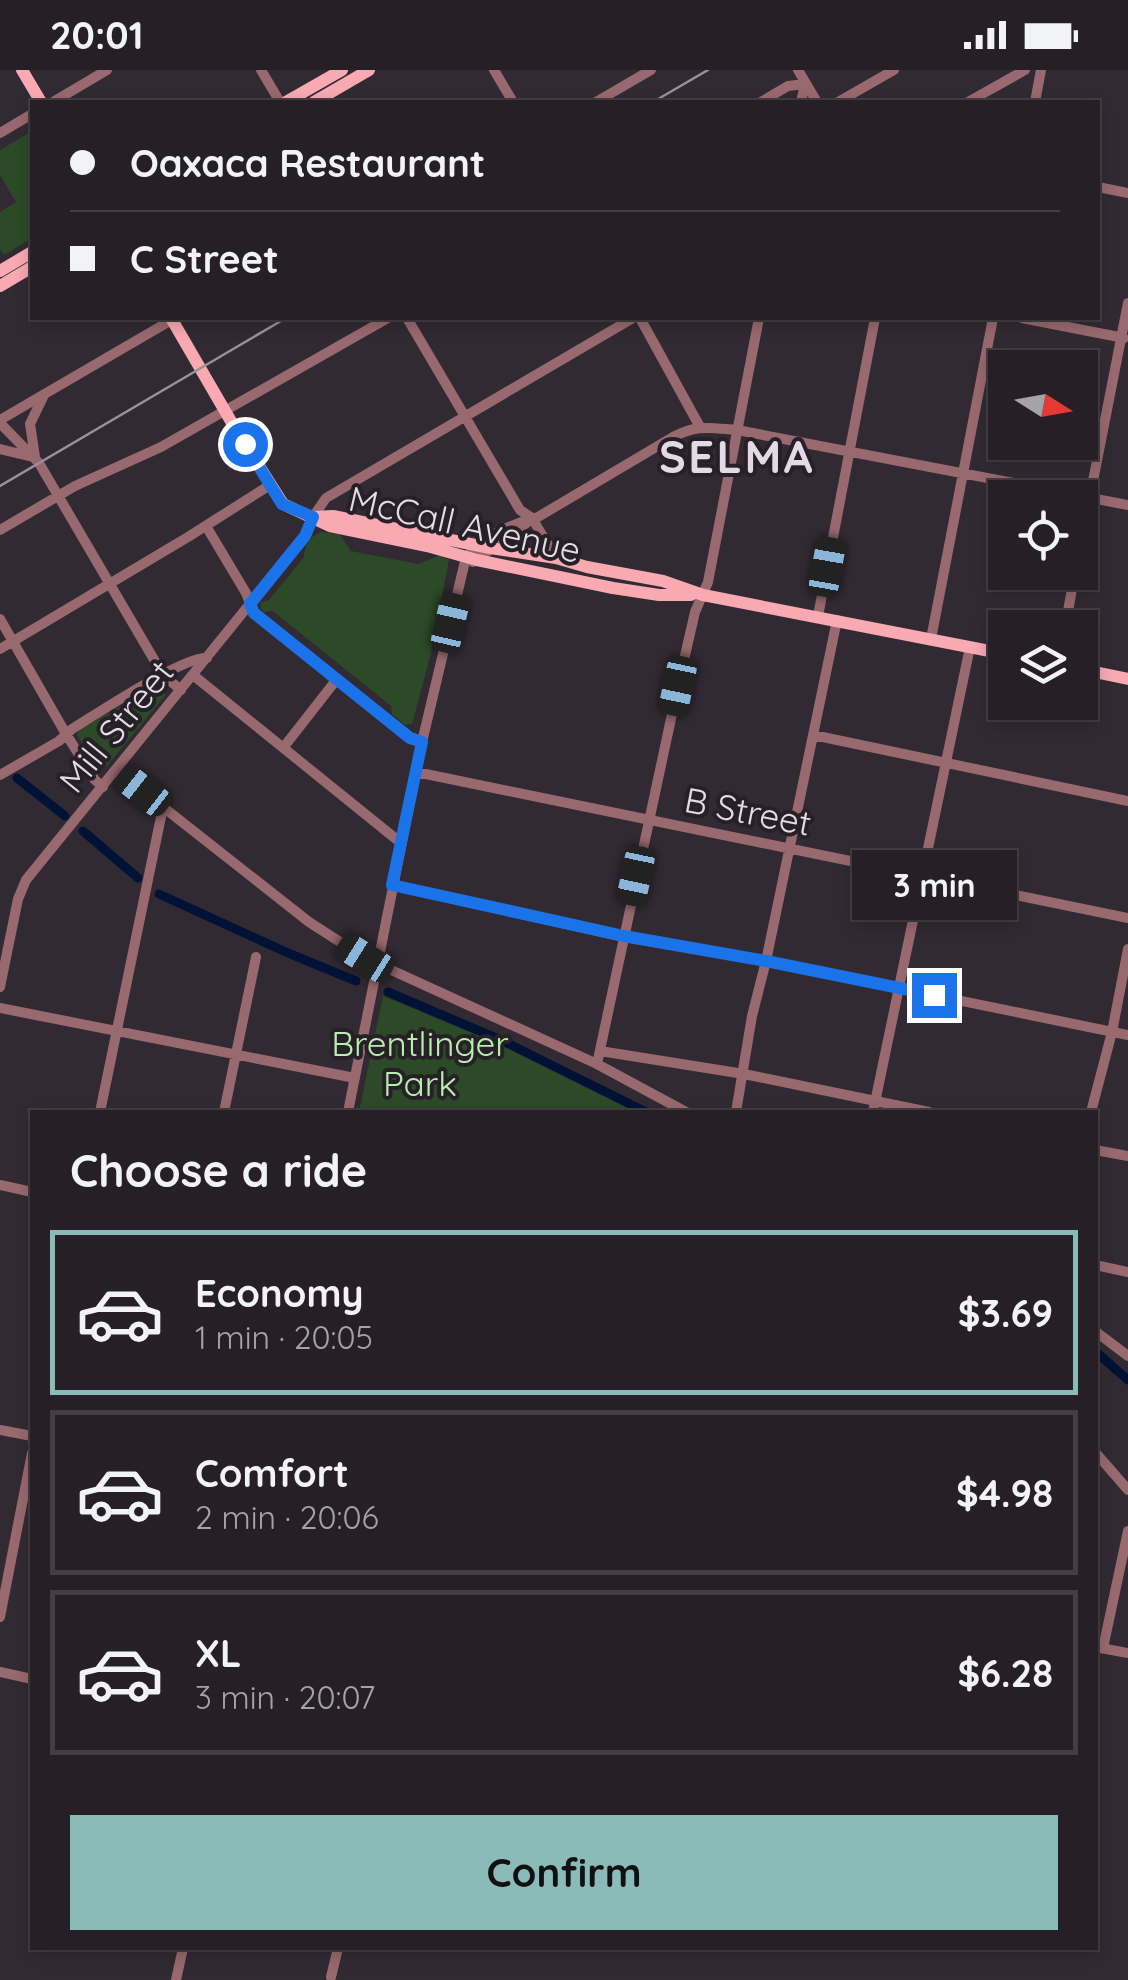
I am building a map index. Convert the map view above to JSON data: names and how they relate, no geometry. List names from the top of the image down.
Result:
{
  "streets": {
    "main road": ["McCall Avenue"],
    "street": ["Mill Street", "B Street"]
  },
  "crossings": [
    ["McCall Avenue", "Mill Street"]
  ],
  "districts": ["SELMA"],
  "parks": ["Brentlinger Park"],
  "north": "right",
  "page": {
    "status": "20:01",
    "banner": ["Oaxaca Restaurant", "C Street"],
    "bubble": "3 min",
    "heading": "Choose a ride",
    "list": [
      {
        "name": "Economy",
        "note": "1 min · 20:05",
        "value": "$3.69"
      },
      {
        "name": "Comfort",
        "note": "2 min · 20:06",
        "value": "$4.98"
      },
      {
        "name": "XL",
        "note": "3 min · 20:07",
        "value": "$6.28"
      }
    ],
    "buttons": "Confirm"
  }
}
